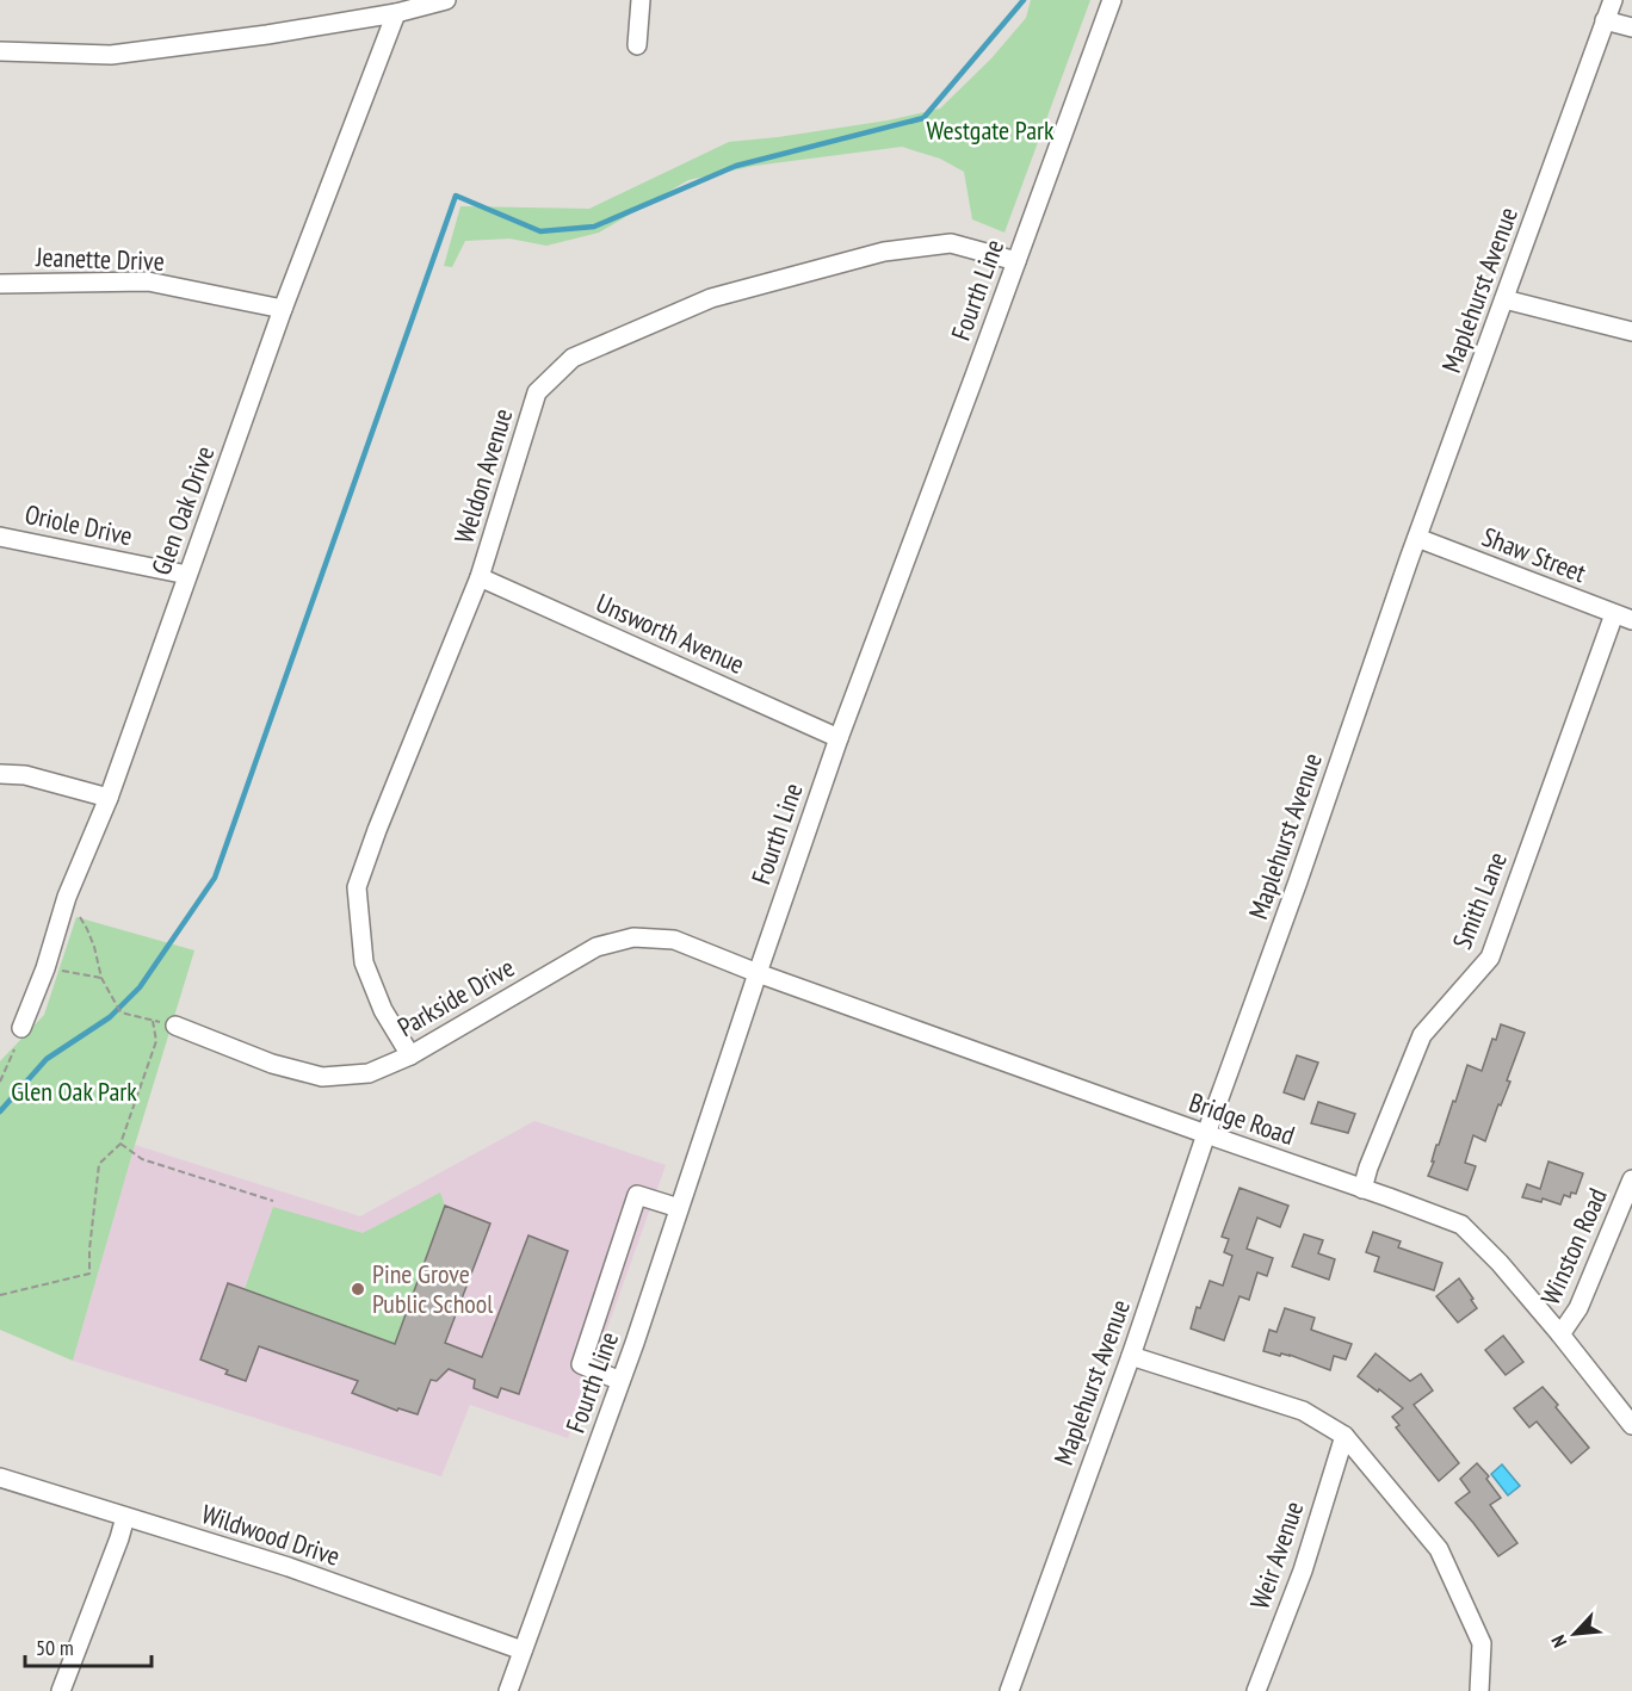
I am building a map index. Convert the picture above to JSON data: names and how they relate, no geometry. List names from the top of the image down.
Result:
{
  "streets": {
    "street": [
      "Jeanette Drive",
      "Fourth Line",
      "Maplehurst Avenue",
      "Weldon Avenue",
      "Glen Oak Drive",
      "Oriole Drive",
      "Shaw Street",
      "Unsworth Avenue",
      "Smith Lane",
      "Parkside Drive",
      "Bridge Road",
      "Winston Road",
      "Wildwood Drive",
      "Weir Avenue"
    ]
  },
  "crossings": [
    ["Jeanette Drive", "Glen Oak Drive"],
    ["Fourth Line", "Weldon Avenue"],
    ["Fourth Line", "Unsworth Avenue"],
    ["Fourth Line", "Parkside Drive"],
    ["Fourth Line", "Bridge Road"],
    ["Fourth Line", "Wildwood Drive"],
    ["Maplehurst Avenue", "Shaw Street"],
    ["Maplehurst Avenue", "Bridge Road"],
    ["Weldon Avenue", "Unsworth Avenue"],
    ["Weldon Avenue", "Parkside Drive"],
    ["Glen Oak Drive", "Oriole Drive"],
    ["Shaw Street", "Smith Lane"],
    ["Smith Lane", "Bridge Road"],
    ["Parkside Drive", "Bridge Road"],
    ["Bridge Road", "Winston Road"]
  ],
  "parks": ["Westgate Park", "Glen Oak Park"],
  "places": ["Pine Grove Public School"],
  "scale_bar": "50 m",
  "north": "bottom left"
}
